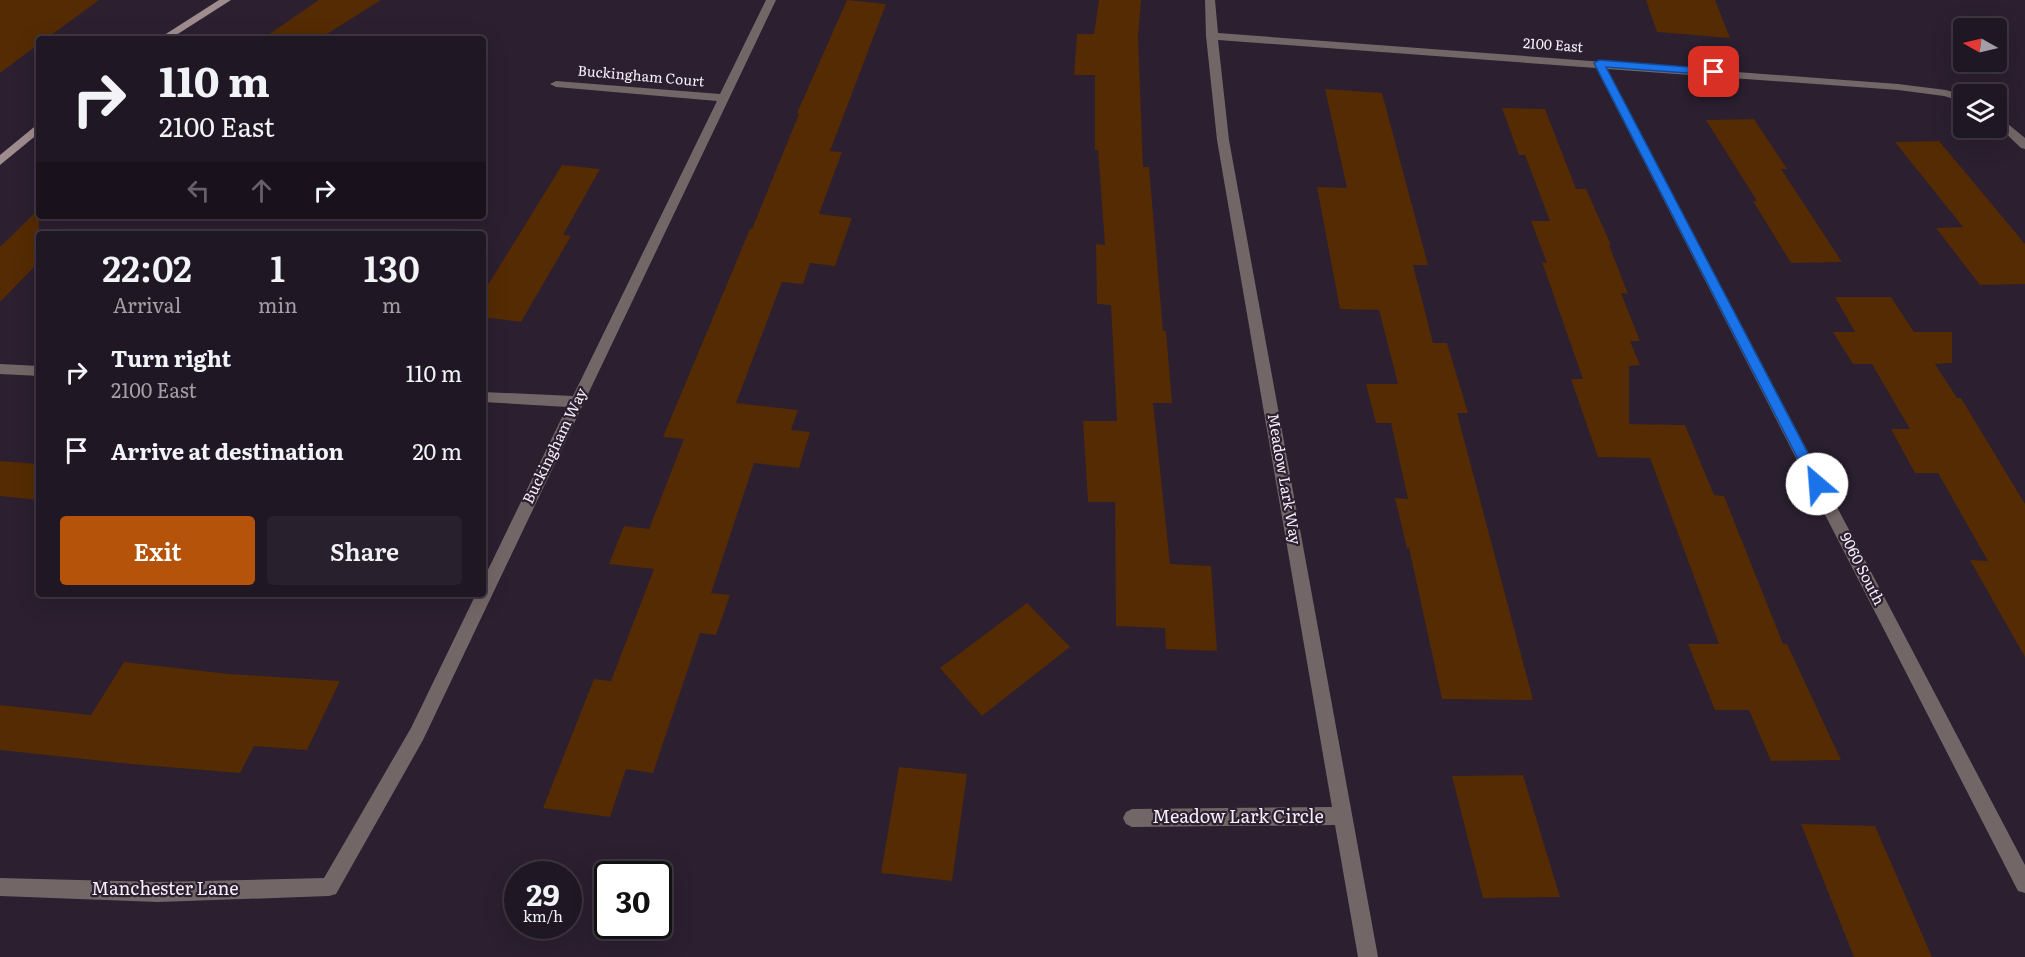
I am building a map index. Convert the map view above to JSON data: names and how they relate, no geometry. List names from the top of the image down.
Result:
{
  "streets": {
    "street": [
      "2100 East",
      "Buckingham Court",
      "Buckingham Way",
      "Meadow Lark Way",
      "9060 South",
      "Meadow Lark Circle",
      "Manchester Lane"
    ]
  },
  "crossings": [
    ["2100 East", "Meadow Lark Way"],
    ["2100 East", "9060 South"],
    ["Buckingham Court", "Buckingham Way"],
    ["Buckingham Way", "Manchester Lane"],
    ["Meadow Lark Way", "Meadow Lark Circle"]
  ],
  "north": "left",
  "page": {
    "turn": ["110 m", "2100 East"],
    "eta": [
      "22:02",
      "Arrival",
      "1",
      "min",
      "130",
      "m"
    ],
    "list": [
      {
        "name": "Turn right",
        "note": "2100 East",
        "value": "110 m"
      },
      {
        "name": "Arrive at destination",
        "value": "20 m"
      }
    ],
    "buttons": ["Exit", "Share"],
    "speed": "29 km/h",
    "limit": "30"
  }
}
